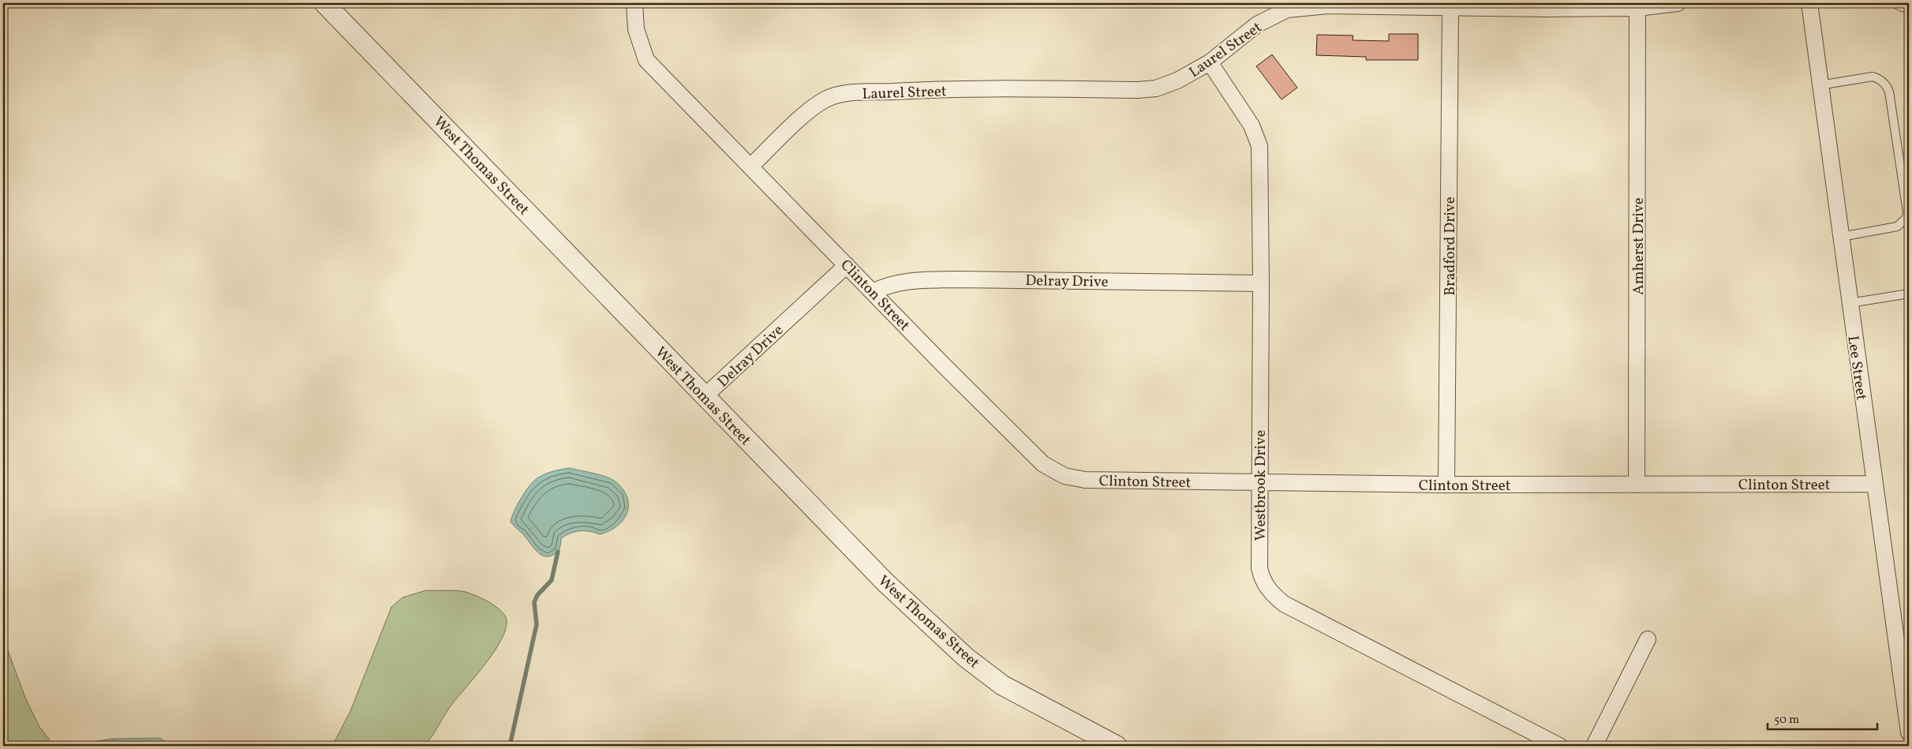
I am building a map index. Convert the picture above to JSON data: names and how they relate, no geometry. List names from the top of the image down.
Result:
{
  "streets": {
    "street": [
      "Laurel Street",
      "West Thomas Street",
      "Bradford Drive",
      "Amherst Drive",
      "Delray Drive",
      "Clinton Street",
      "Lee Street",
      "Westbrook Drive"
    ]
  },
  "crossings": [
    ["Laurel Street", "Bradford Drive"],
    ["Laurel Street", "Amherst Drive"],
    ["Laurel Street", "Clinton Street"],
    ["Laurel Street", "Westbrook Drive"],
    ["West Thomas Street", "Delray Drive"],
    ["Bradford Drive", "Clinton Street"],
    ["Amherst Drive", "Clinton Street"],
    ["Delray Drive", "Clinton Street"],
    ["Delray Drive", "Westbrook Drive"],
    ["Clinton Street", "Lee Street"],
    ["Clinton Street", "Westbrook Drive"]
  ],
  "scale_bar": "50 m"
}
